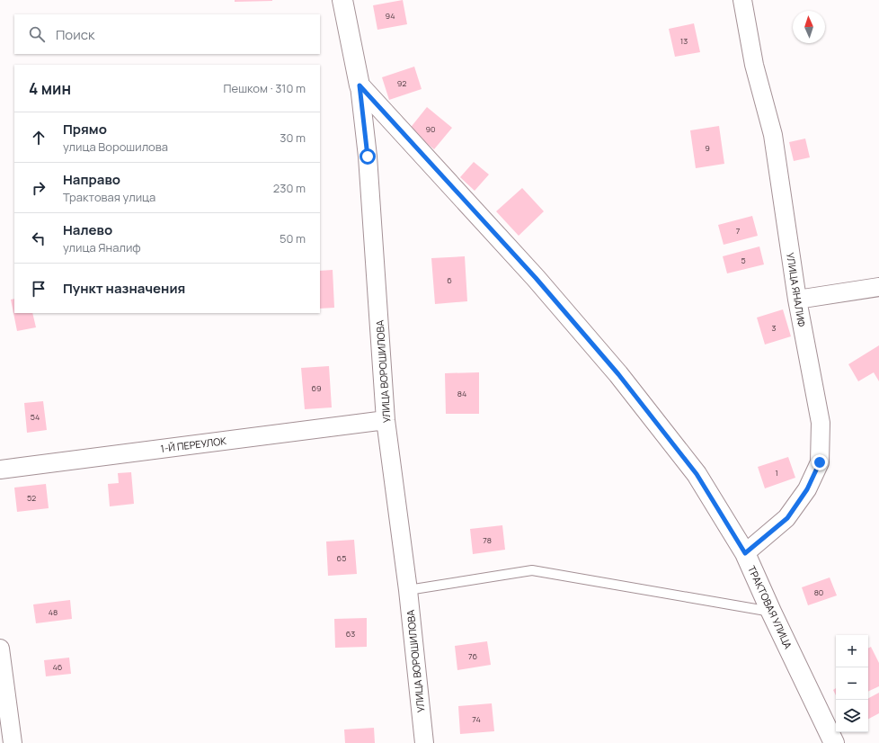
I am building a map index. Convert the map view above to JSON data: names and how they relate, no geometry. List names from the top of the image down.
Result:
{
  "streets": {
    "street": [
      "УЛИЦА ЯНАЛИФ",
      "УЛИЦА ВОРОШИЛОВА",
      "1-Й ПЕРЕУЛОК",
      "ТРАКТОВАЯ УЛИЦА"
    ]
  },
  "crossings": [
    ["УЛИЦА ЯНАЛИФ", "ТРАКТОВАЯ УЛИЦА"],
    ["УЛИЦА ВОРОШИЛОВА", "1-Й ПЕРЕУЛОК"],
    ["УЛИЦА ВОРОШИЛОВА", "ТРАКТОВАЯ УЛИЦА"]
  ],
  "house_numbers": [
    "94",
    "13",
    "92",
    "90",
    "9",
    "7",
    "5",
    "6",
    "3",
    "69",
    "84",
    "54",
    "1",
    "52",
    "78",
    "65",
    "80",
    "48",
    "63",
    "76",
    "46",
    "74"
  ],
  "north": "top",
  "page": {
    "search": "Поиск",
    "heading": ["4 мин", "Пешком · 310 m"],
    "list": [
      ["Прямо", "улица Ворошилова", "30 m"],
      ["Направо", "Трактовая улица", "230 m"],
      ["Налево", "улица Яналиф", "50 m"],
      "Пункт назначения"
    ],
    "map_buttons": ["+", "−"]
  }
}
